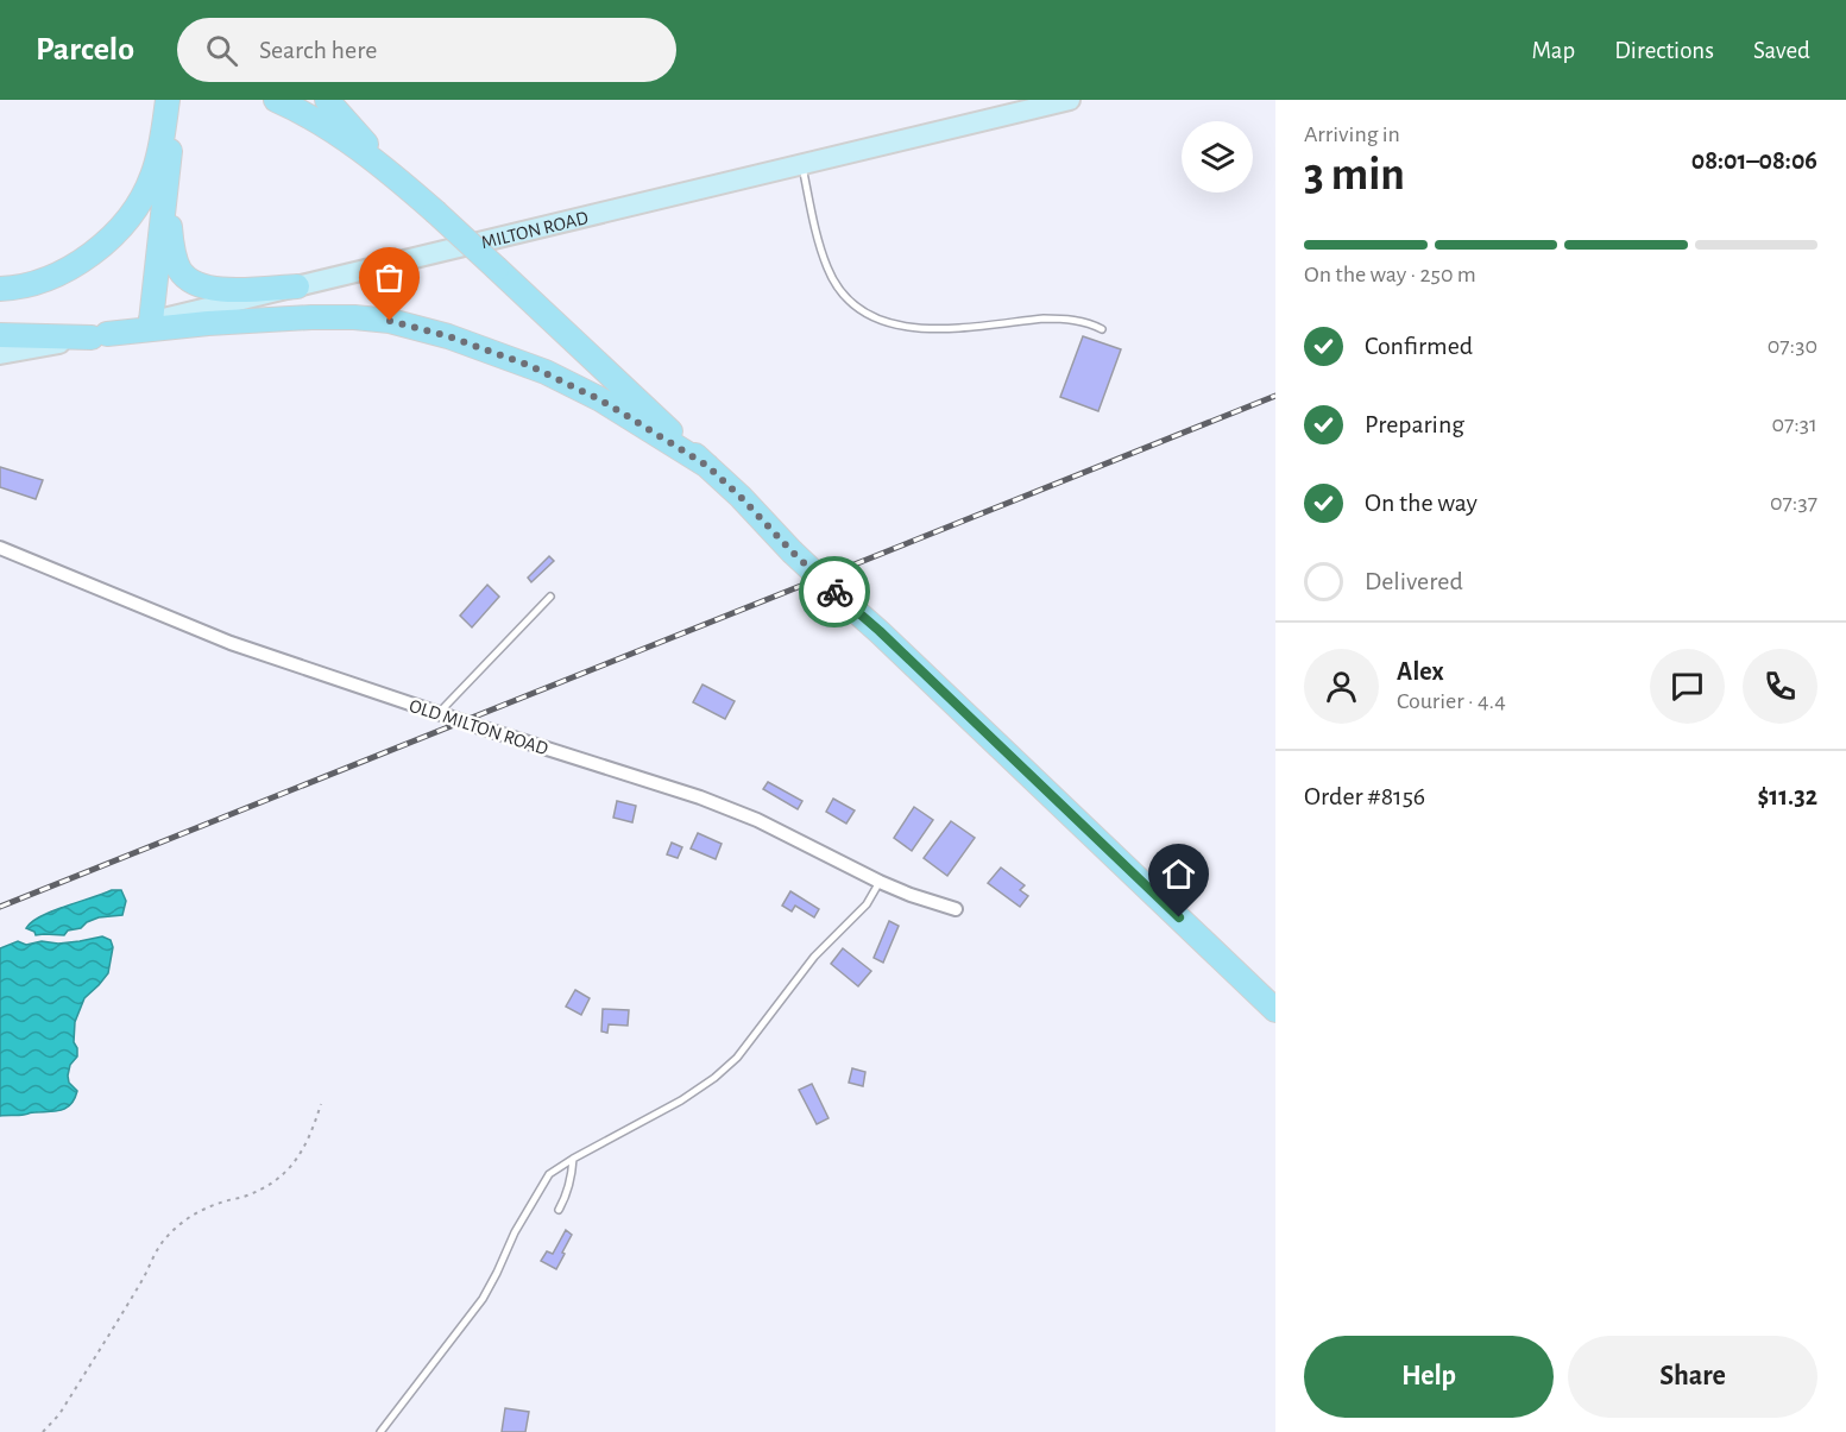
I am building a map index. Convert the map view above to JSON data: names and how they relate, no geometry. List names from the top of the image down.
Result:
{
  "streets": {
    "main road": ["MILTON ROAD"],
    "street": ["OLD MILTON ROAD"]
  },
  "page": {
    "header": "Parcelo",
    "search": "Search here",
    "nav": ["Map", "Directions", "Saved"],
    "heading": ["3 min", "Arriving in", "08:01–08:06"],
    "panel": [
      "Alex",
      "Courier · 4.4",
      "Order #8156",
      "$11.32"
    ],
    "bar": "On the way · 250 m",
    "list": [
      ["Confirmed", "07:30"],
      ["Preparing", "07:31"],
      ["On the way", "07:37"],
      "Delivered"
    ],
    "buttons": ["Help", "Share"]
  }
}
